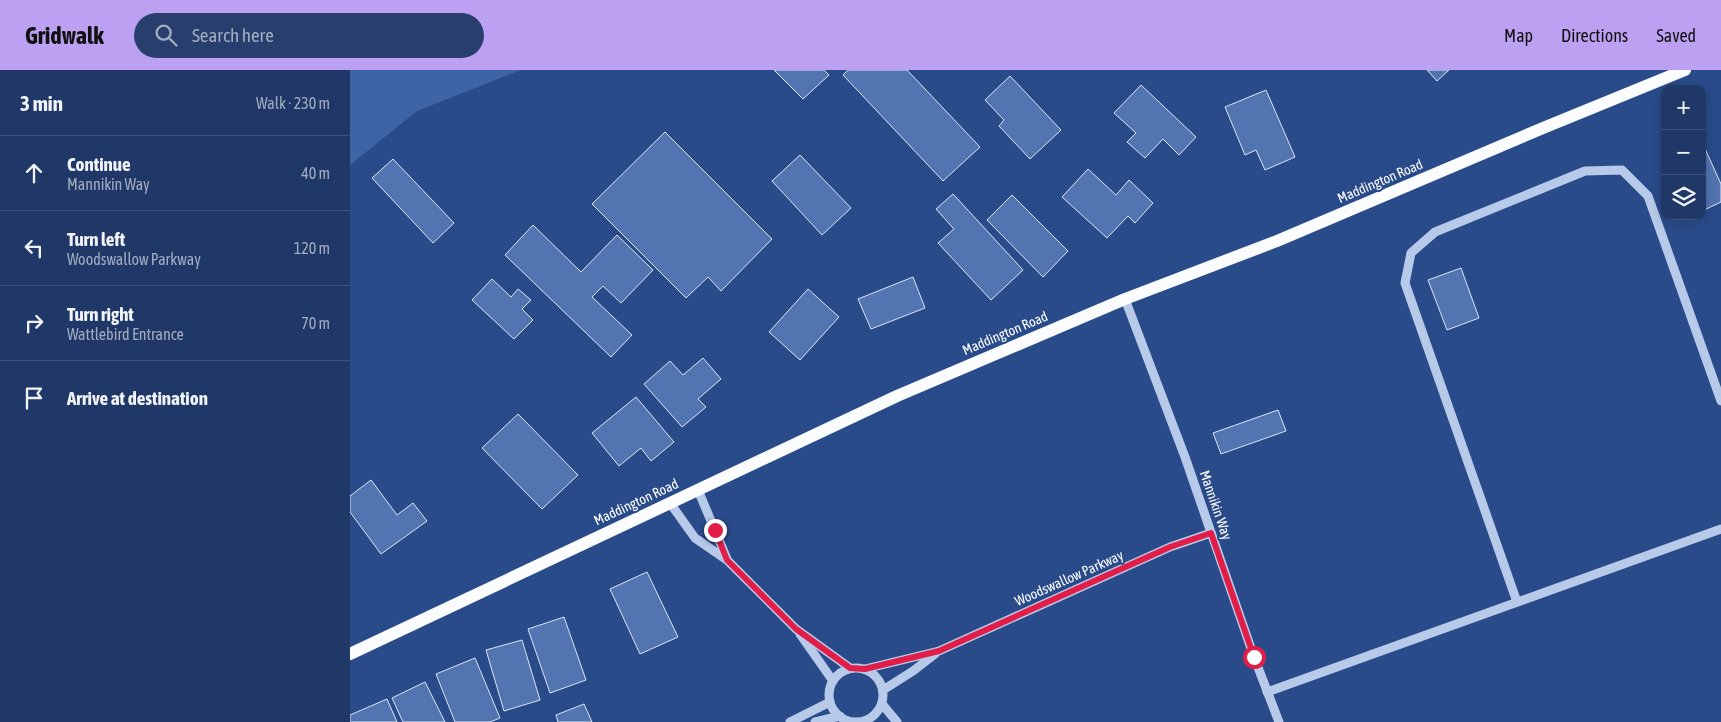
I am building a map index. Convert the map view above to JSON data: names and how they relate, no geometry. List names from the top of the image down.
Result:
{
  "streets": {
    "main road": ["Maddington Road"],
    "street": ["Mannikin Way", "Woodswallow Parkway"]
  },
  "crossings": [
    ["Maddington Road", "Mannikin Way"],
    ["Mannikin Way", "Woodswallow Parkway"]
  ],
  "page": {
    "header": "Gridwalk",
    "search": "Search here",
    "nav": ["Map", "Directions", "Saved"],
    "heading": ["3 min", "Walk · 230 m"],
    "map_buttons": ["+", "−"],
    "list": [
      ["Continue", "Mannikin Way", "40 m"],
      ["Turn left", "Woodswallow Parkway", "120 m"],
      ["Turn right", "Wattlebird Entrance", "70 m"],
      "Arrive at destination"
    ]
  }
}
